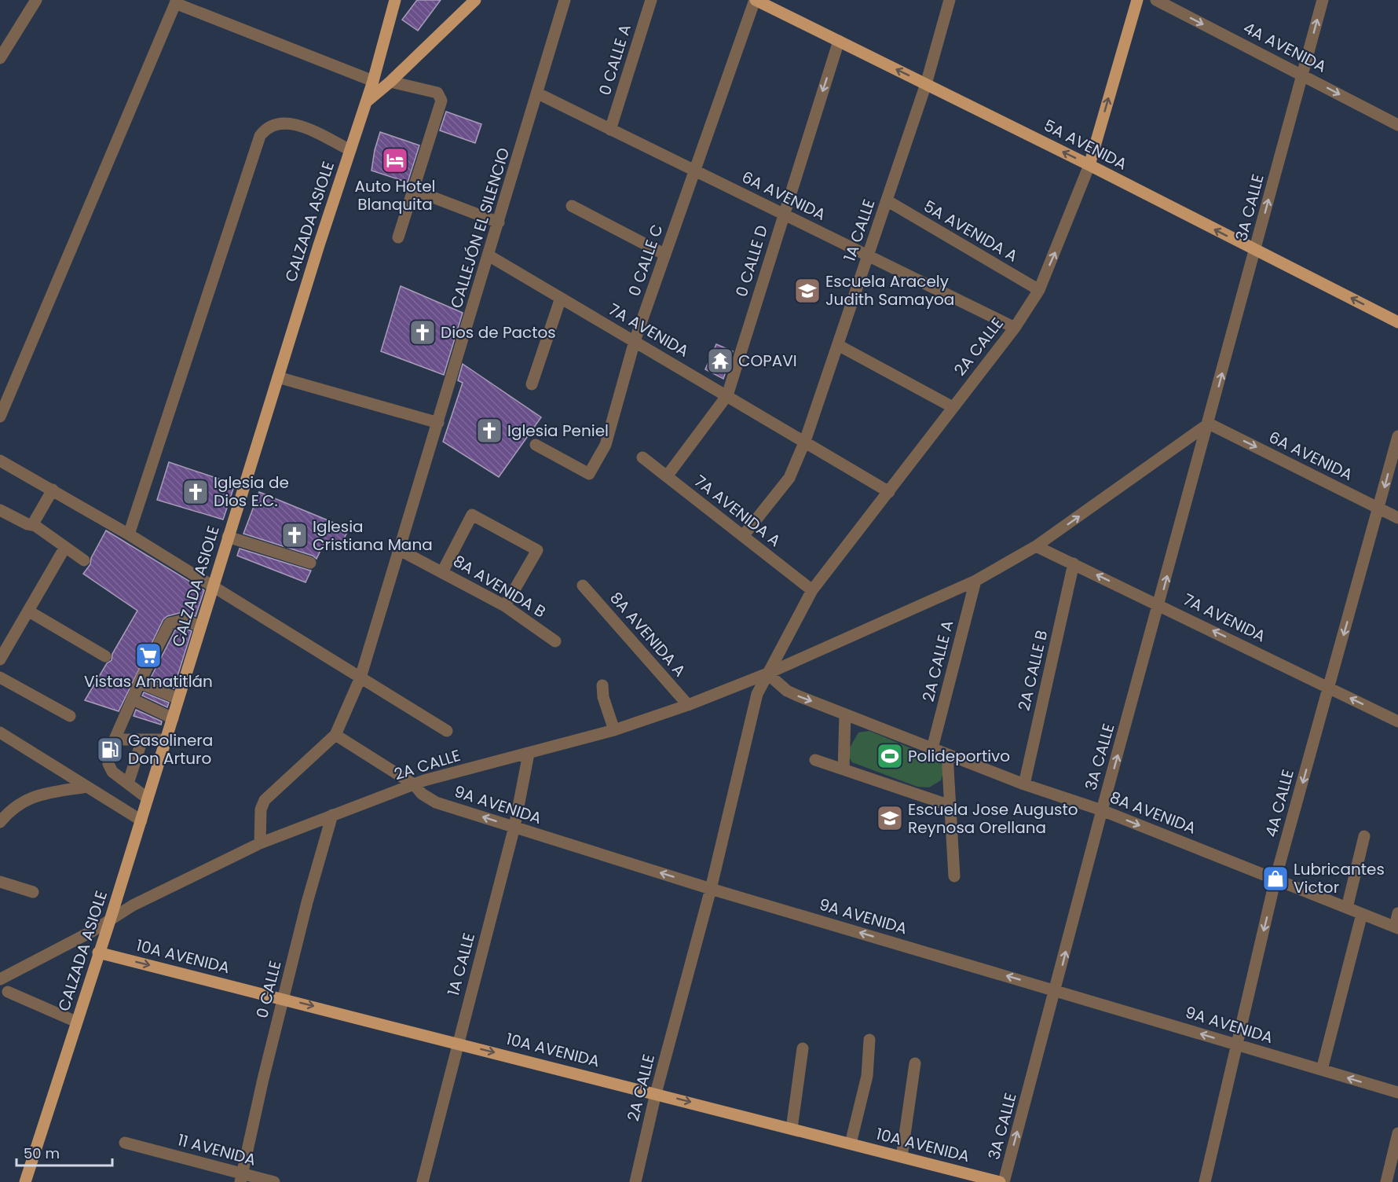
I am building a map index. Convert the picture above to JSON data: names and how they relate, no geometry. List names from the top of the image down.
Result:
{
  "streets": {
    "main road": [
      "5A AVENIDA",
      "CALZADA ASIOLE",
      "2A CALLE",
      "10A AVENIDA"
    ],
    "street": [
      "4A AVENIDA",
      "0 CALLE A",
      "6A AVENIDA",
      "3A CALLE",
      "CALLEJÓN EL SILENCIO",
      "1A CALLE",
      "5A AVENIDA A",
      "0 CALLE C",
      "0 CALLE D",
      "7A AVENIDA",
      "7A AVENIDA A",
      "8A AVENIDA B",
      "8A AVENIDA A",
      "2A CALLE A",
      "2A CALLE B",
      "4A CALLE",
      "9A AVENIDA",
      "8A AVENIDA",
      "0 CALLE",
      "11 AVENIDA"
    ]
  },
  "crossings": [
    ["4A AVENIDA", "3A CALLE"],
    ["0 CALLE A", "6A AVENIDA"],
    ["5A AVENIDA", "3A CALLE"],
    ["5A AVENIDA", "1A CALLE"],
    ["5A AVENIDA", "0 CALLE C"],
    ["5A AVENIDA", "0 CALLE D"],
    ["5A AVENIDA", "2A CALLE"],
    ["6A AVENIDA", "3A CALLE"],
    ["6A AVENIDA", "CALLEJÓN EL SILENCIO"],
    ["6A AVENIDA", "1A CALLE"],
    ["6A AVENIDA", "0 CALLE C"],
    ["6A AVENIDA", "0 CALLE D"],
    ["6A AVENIDA", "2A CALLE"],
    ["6A AVENIDA", "4A CALLE"],
    ["3A CALLE", "7A AVENIDA"],
    ["3A CALLE", "9A AVENIDA"],
    ["3A CALLE", "8A AVENIDA"],
    ["CALZADA ASIOLE", "2A CALLE"],
    ["CALZADA ASIOLE", "10A AVENIDA"],
    ["CALLEJÓN EL SILENCIO", "7A AVENIDA"],
    ["CALLEJÓN EL SILENCIO", "2A CALLE"],
    ["CALLEJÓN EL SILENCIO", "8A AVENIDA B"],
    ["CALLEJÓN EL SILENCIO", "9A AVENIDA"],
    ["1A CALLE", "5A AVENIDA A"],
    ["1A CALLE", "7A AVENIDA"],
    ["1A CALLE", "2A CALLE"],
    ["1A CALLE", "7A AVENIDA A"],
    ["1A CALLE", "9A AVENIDA"],
    ["1A CALLE", "10A AVENIDA"],
    ["5A AVENIDA A", "2A CALLE"],
    ["0 CALLE C", "7A AVENIDA"],
    ["0 CALLE D", "7A AVENIDA"],
    ["0 CALLE D", "7A AVENIDA A"],
    ["7A AVENIDA", "2A CALLE"],
    ["7A AVENIDA", "2A CALLE B"],
    ["7A AVENIDA", "4A CALLE"],
    ["2A CALLE", "7A AVENIDA A"],
    ["2A CALLE", "8A AVENIDA A"],
    ["2A CALLE", "9A AVENIDA"],
    ["2A CALLE", "8A AVENIDA"],
    ["2A CALLE", "10A AVENIDA"],
    ["2A CALLE", "0 CALLE"],
    ["2A CALLE A", "8A AVENIDA"],
    ["2A CALLE B", "8A AVENIDA"],
    ["4A CALLE", "9A AVENIDA"],
    ["4A CALLE", "8A AVENIDA"],
    ["10A AVENIDA", "0 CALLE"],
    ["0 CALLE", "11 AVENIDA"]
  ],
  "one_way": [
    "4A AVENIDA",
    "5A AVENIDA",
    "3A CALLE",
    "0 CALLE D",
    "7A AVENIDA",
    "9A AVENIDA",
    "8A AVENIDA",
    "10A AVENIDA"
  ],
  "places": {
    "hotel": ["Auto Hotel Blanquita"],
    "school or university": ["Escuela Aracely Judith Samayoa", "Escuela Jose Augusto Reynosa Orellana"],
    "church": [
      "Dios de Pactos",
      "Iglesia Peniel",
      "Iglesia de Dios E.C.",
      "Iglesia Cristiana Mana"
    ],
    "temple": ["COPAVI"],
    "supermarket": ["Vistas Amatitlán"],
    "fuel station": ["Gasolinera Don Arturo"],
    "sports": ["Polideportivo"],
    "shop": ["Lubricantes Victor"]
  },
  "scale_bar": "50 m"
}
